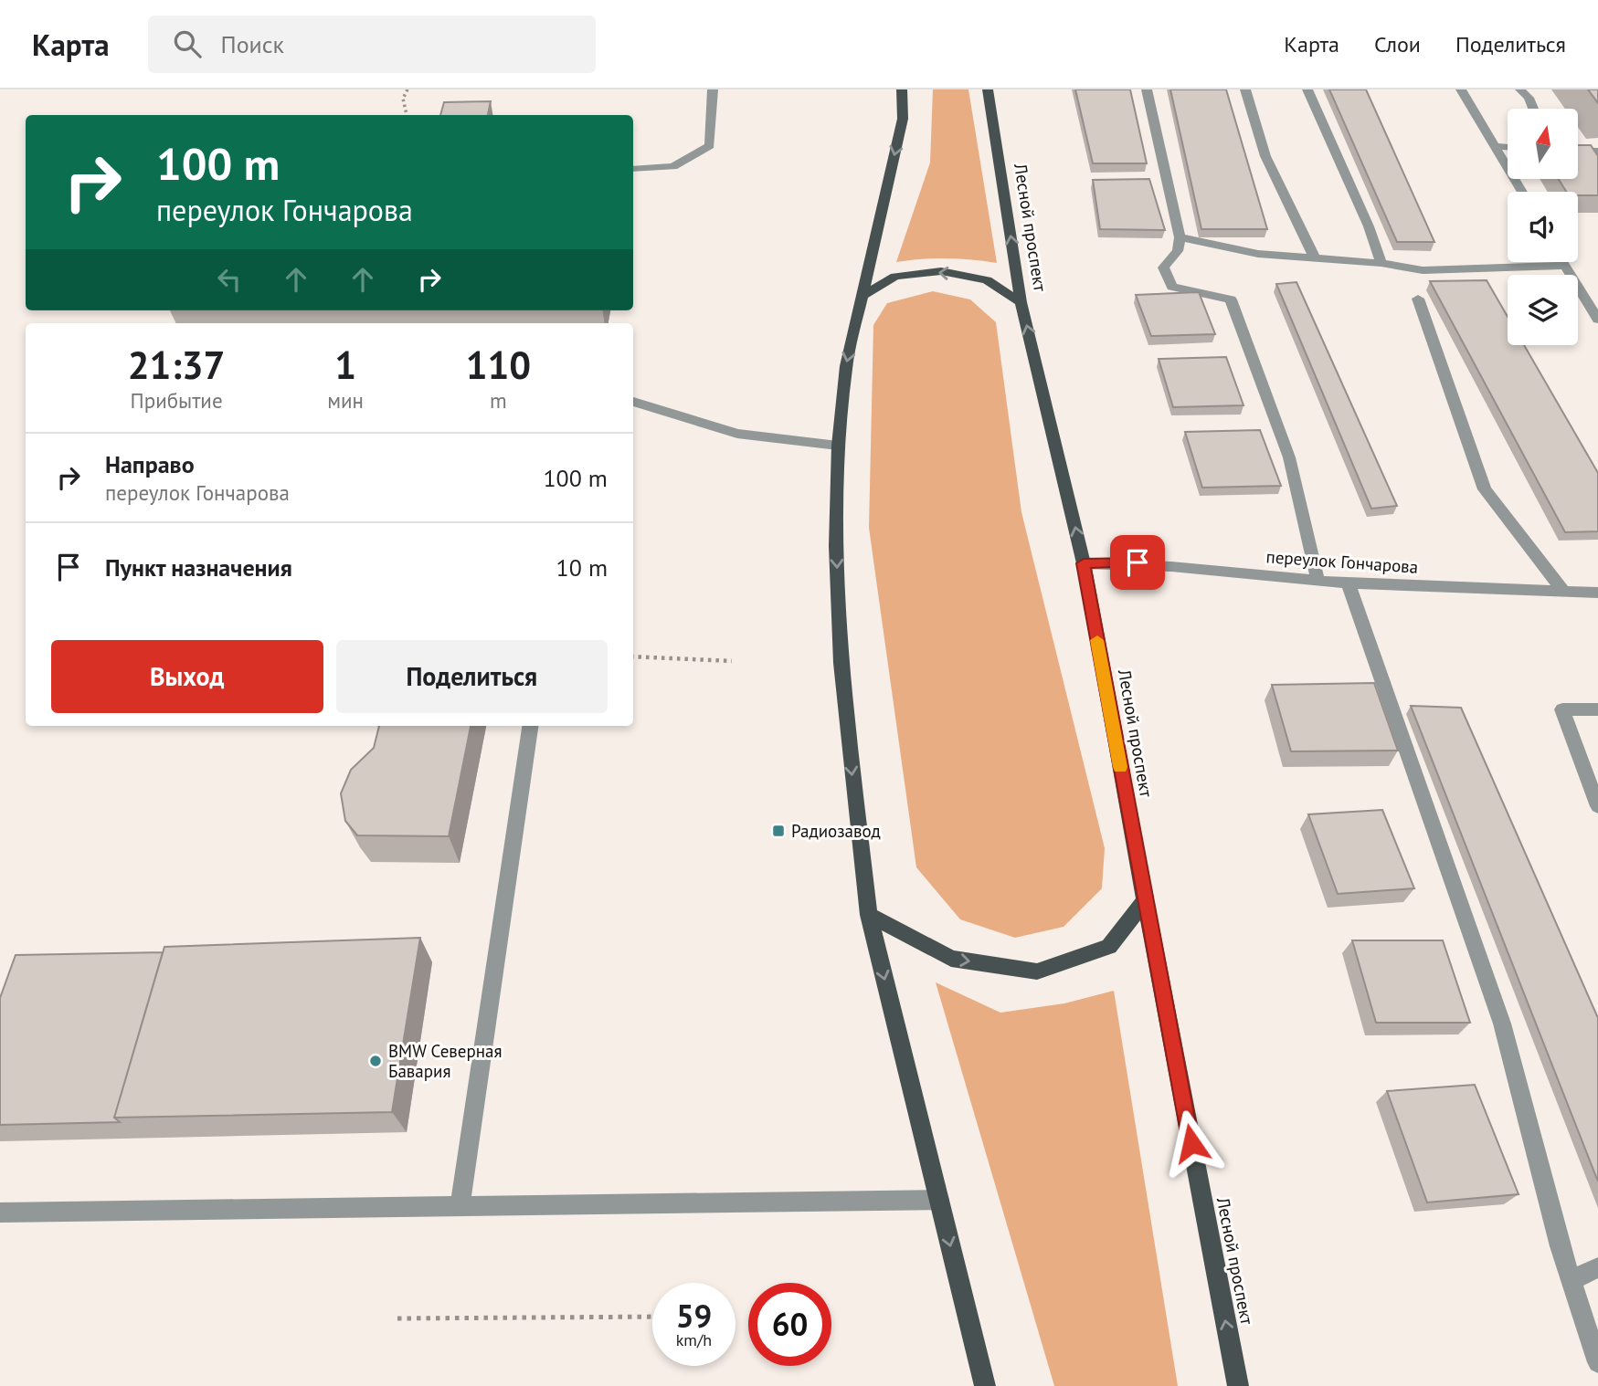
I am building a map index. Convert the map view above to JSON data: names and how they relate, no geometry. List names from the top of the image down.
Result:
{
  "streets": {
    "main road": ["Лесной проспект"],
    "street": ["переулок Гончарова"]
  },
  "crossings": [
    ["Лесной проспект", "переулок Гончарова"]
  ],
  "one_way": ["Лесной проспект"],
  "places": {
    "transit": ["Радиозавод"],
    "other": ["BMW Северная Бавария"]
  },
  "north": "top",
  "page": {
    "header": "Карта",
    "search": "Поиск",
    "nav": ["Карта", "Слои", "Поделиться"],
    "turn": ["100 m", "переулок Гончарова"],
    "eta": [
      "21:37",
      "Прибытие",
      "1",
      "мин",
      "110",
      "m"
    ],
    "list": [
      {
        "name": "Направо",
        "note": "переулок Гончарова",
        "value": "100 m"
      },
      {
        "name": "Пункт назначения",
        "value": "10 m"
      }
    ],
    "buttons": ["Выход", "Поделиться"],
    "speed": "59 km/h",
    "limit": "60"
  }
}
